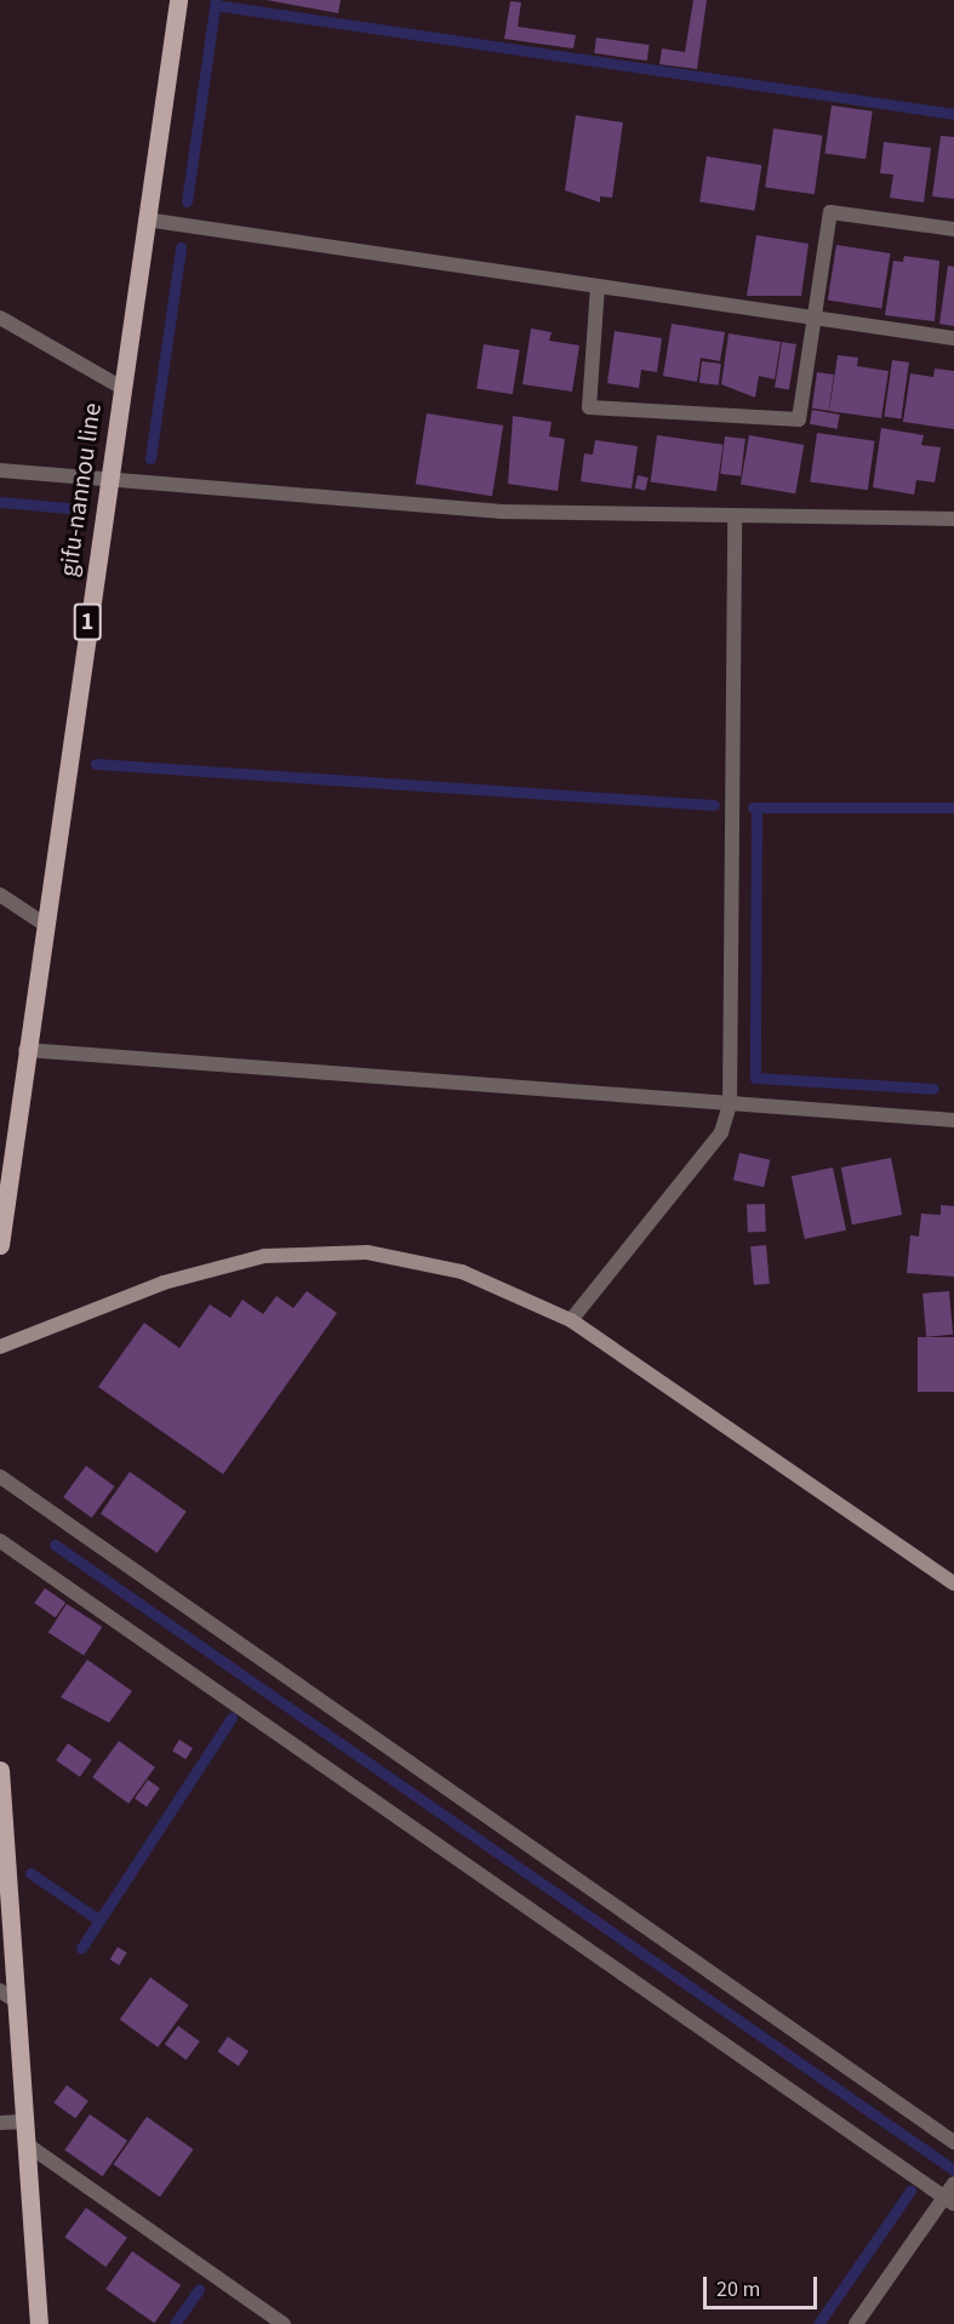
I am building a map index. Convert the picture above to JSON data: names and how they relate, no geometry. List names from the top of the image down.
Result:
{
  "streets": {
    "main road": ["gifu-nannou line", "1"]
  },
  "scale_bar": "20 m"
}
